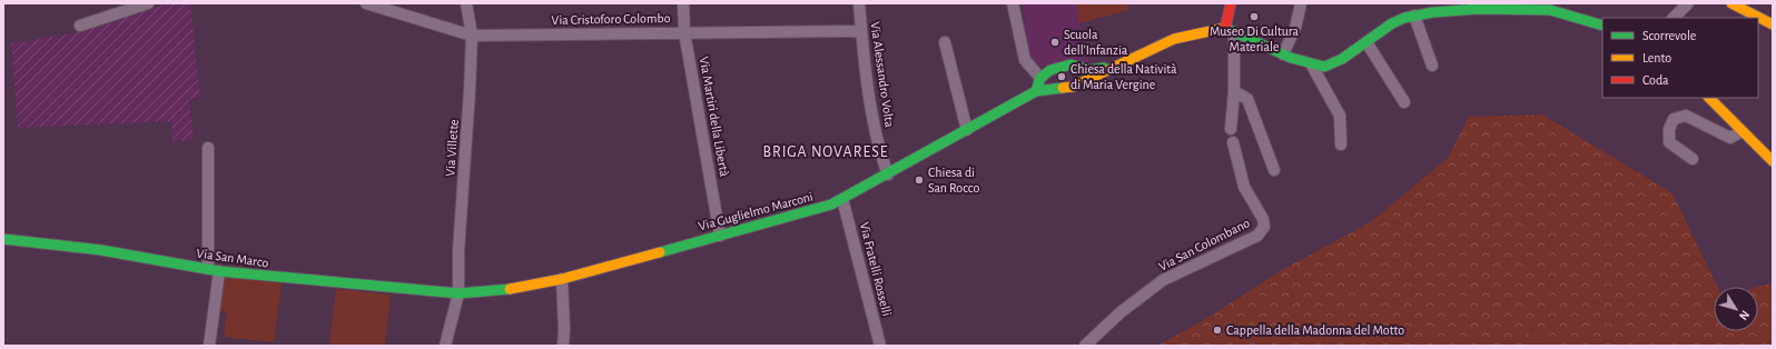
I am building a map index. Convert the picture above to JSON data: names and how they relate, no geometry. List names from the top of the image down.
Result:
{
  "streets": {
    "street": [
      "Via Cristoforo Colombo",
      "Via Alessandro Volta",
      "Via Martiri della Libertà",
      "Via Villette",
      "Via Guglielmo Marconi",
      "Via San Colombano",
      "Via San Marco",
      "Via Fratelli Rosselli"
    ]
  },
  "crossings": [
    ["Via Cristoforo Colombo", "Via Alessandro Volta"],
    ["Via Cristoforo Colombo", "Via Martiri della Libertà"],
    ["Via Cristoforo Colombo", "Via Villette"],
    ["Via Alessandro Volta", "Via Guglielmo Marconi"],
    ["Via Martiri della Libertà", "Via Guglielmo Marconi"],
    ["Via Villette", "Via Guglielmo Marconi"],
    ["Via Villette", "Via San Marco"],
    ["Via Guglielmo Marconi", "Via San Marco"],
    ["Via Guglielmo Marconi", "Via Fratelli Rosselli"]
  ],
  "districts": ["BRIGA NOVARESE"],
  "places": [
    "Museo Di Cultura Materiale",
    "Scuola dell'Infanzia",
    "Chiesa della Natività di Maria Vergine",
    "Chiesa di San Rocco",
    "Cappella della Madonna del Motto"
  ],
  "legend": ["Scorrevole", "Lento", "Coda"],
  "north": "bottom right"
}
